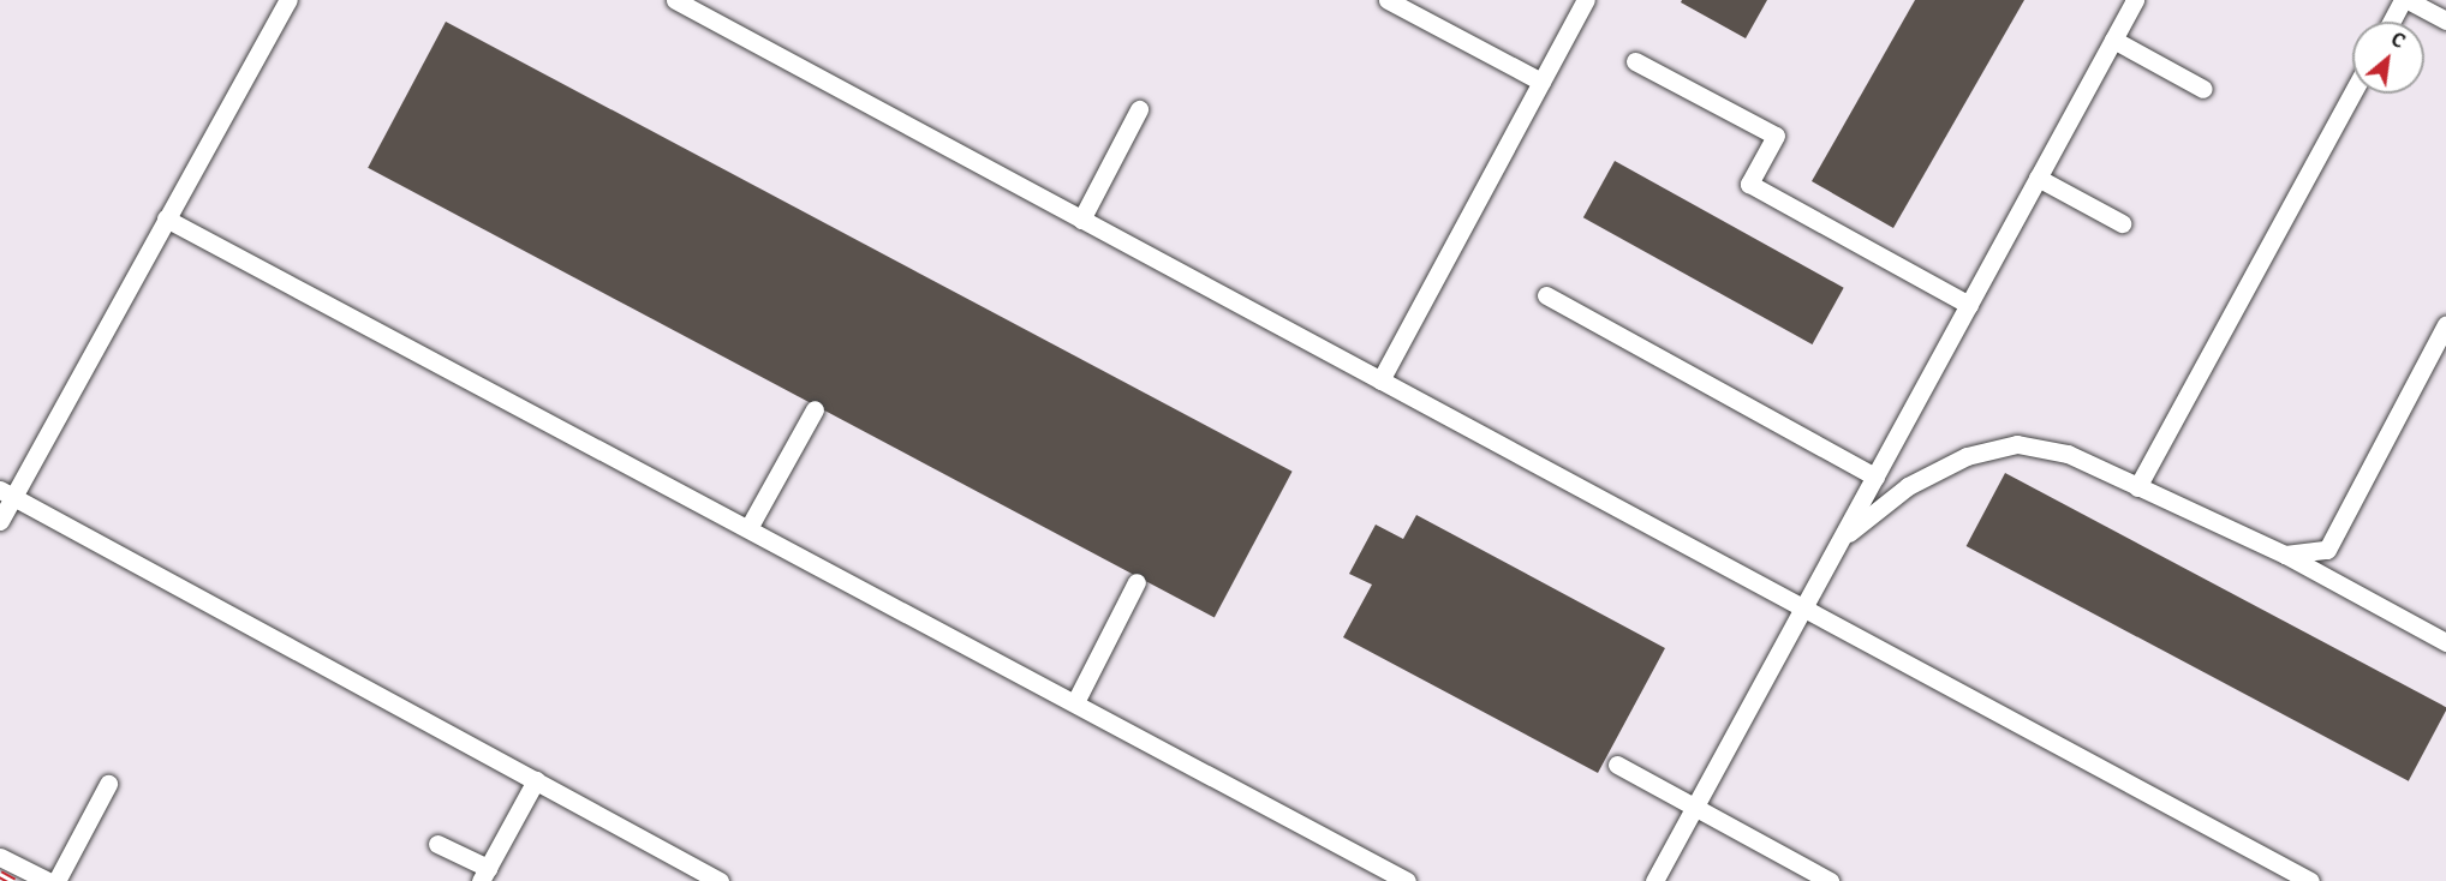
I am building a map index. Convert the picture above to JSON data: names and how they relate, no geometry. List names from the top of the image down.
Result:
{
  "north": "top right"
}
